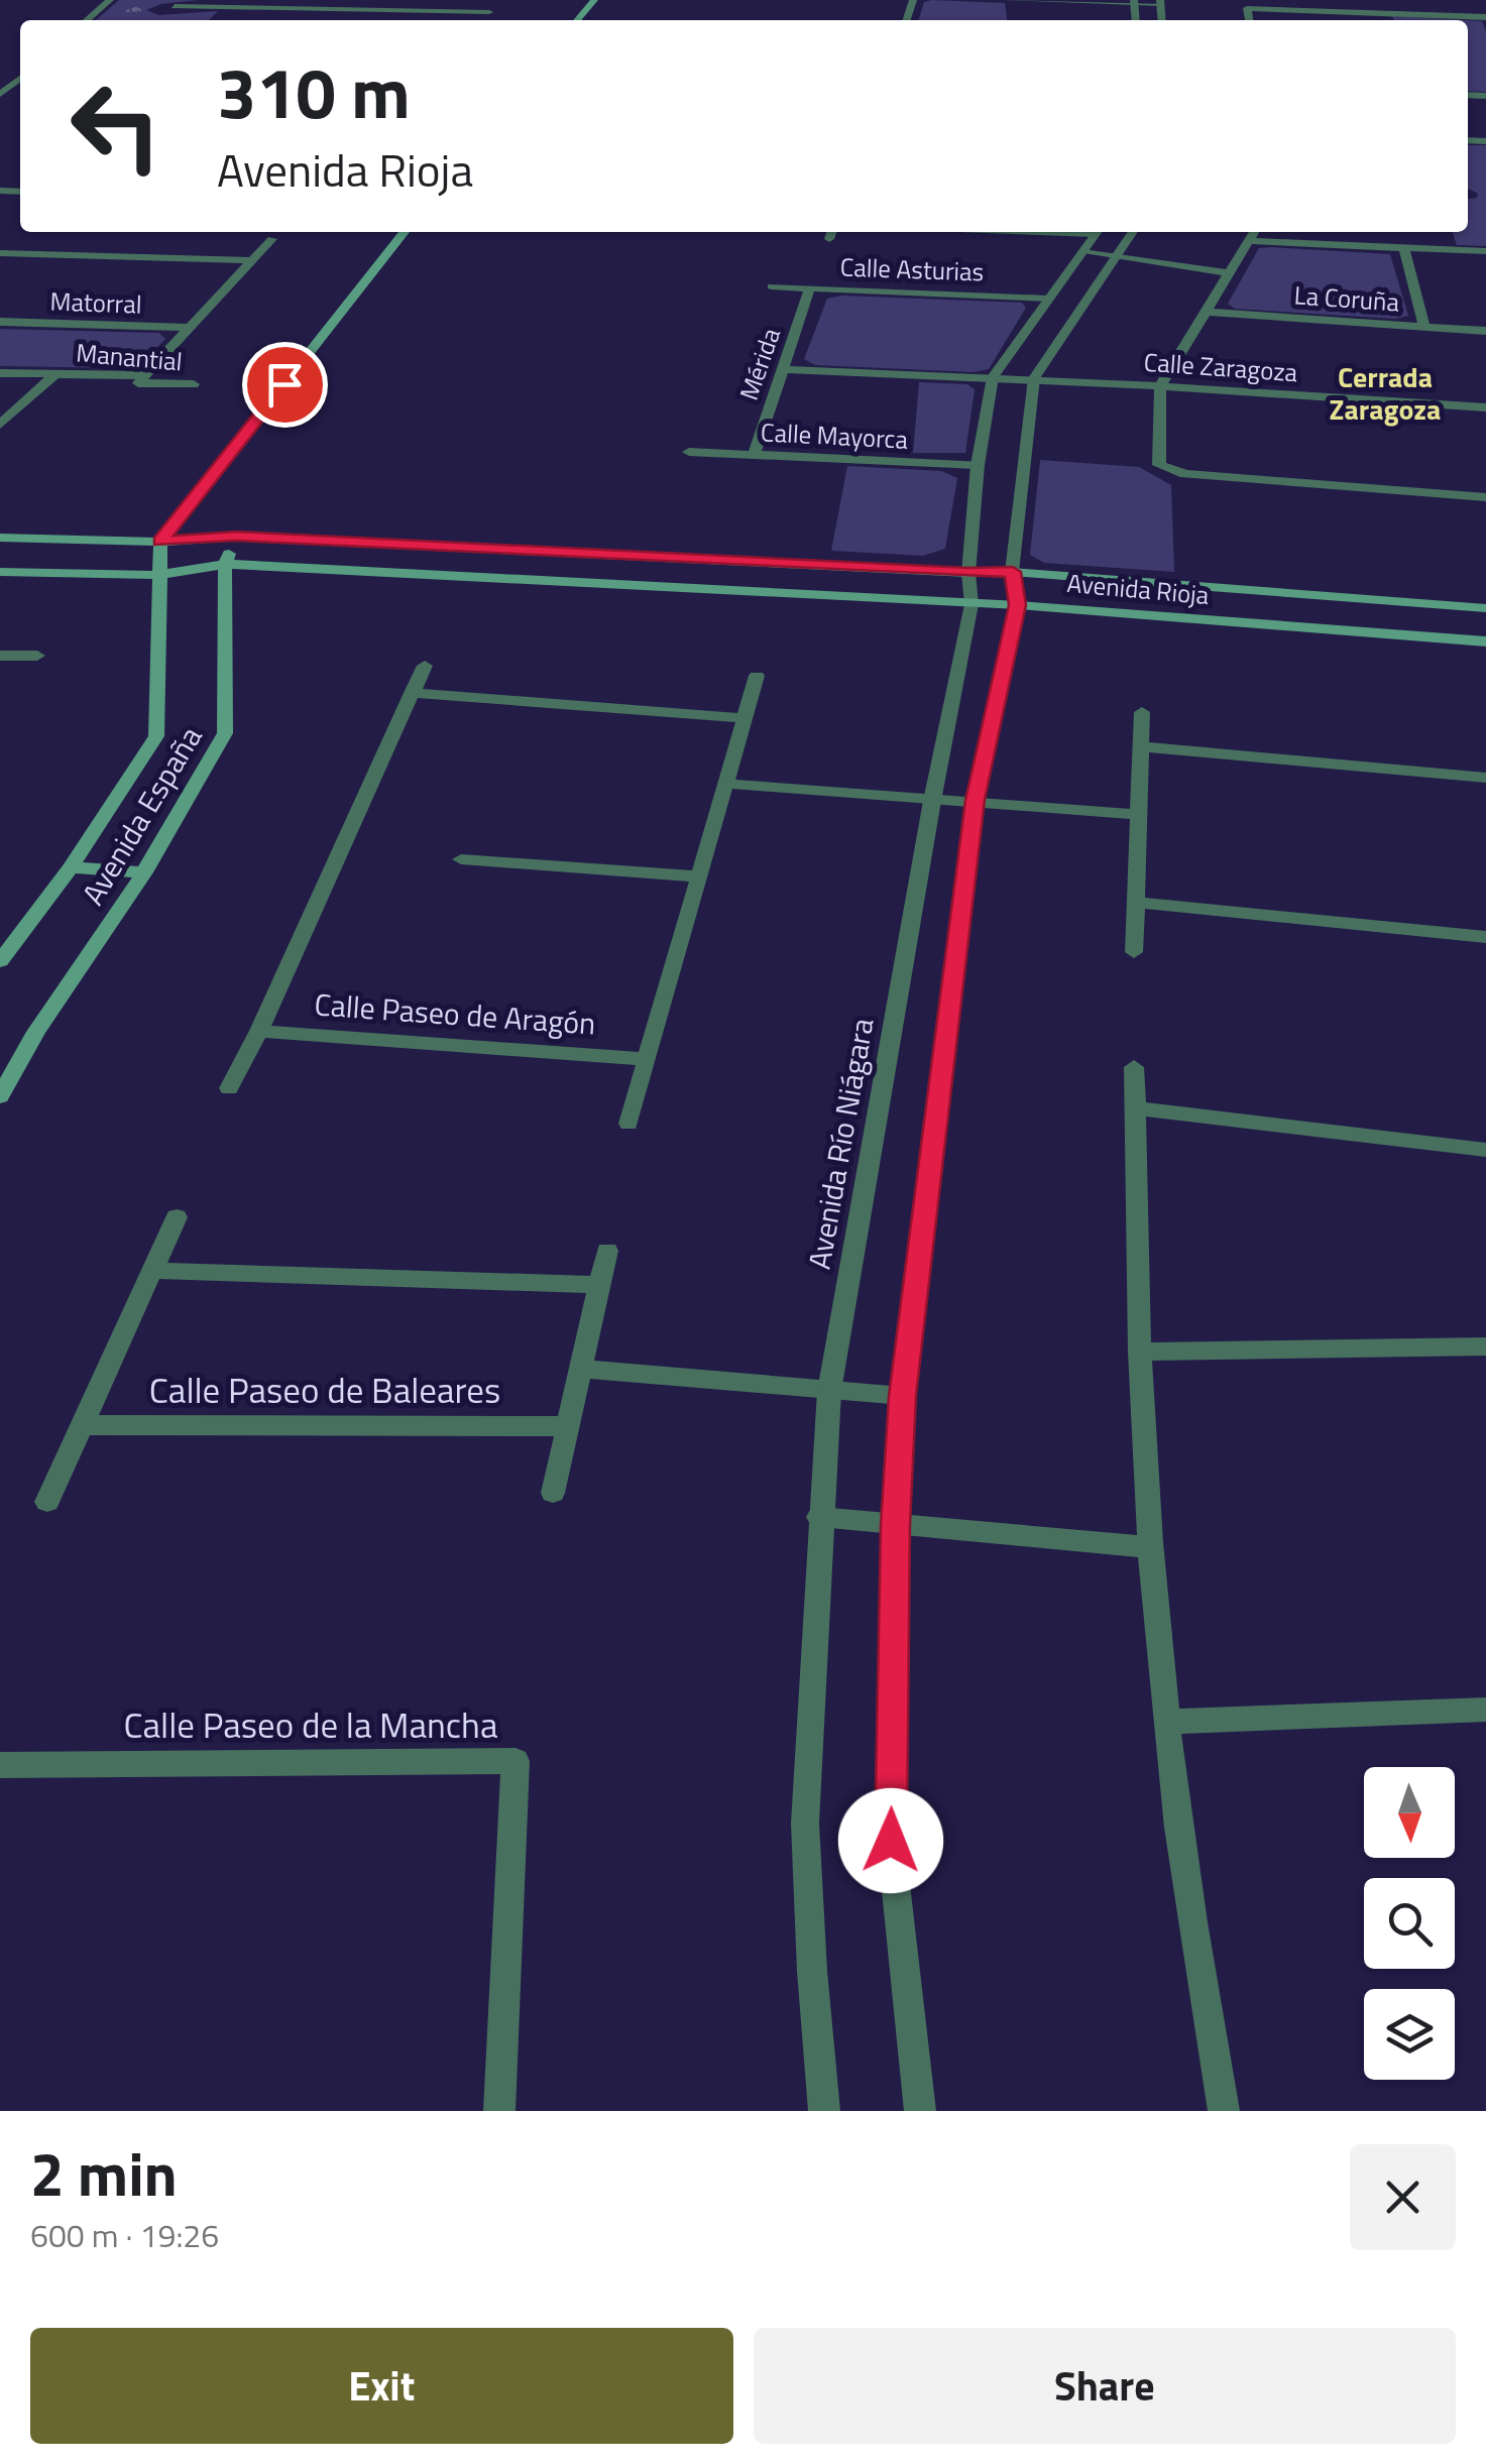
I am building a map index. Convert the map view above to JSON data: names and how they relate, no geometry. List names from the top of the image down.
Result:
{
  "streets": {
    "main road": ["Avenida Rioja", "Avenida España"],
    "street": [
      "Calle Asturias",
      "La Coruña",
      "Matorral",
      "Manantial",
      "Mérida",
      "Calle Zaragoza",
      "Calle Mayorca",
      "Calle Paseo de Aragón",
      "Avenida Río Niágara",
      "Calle Paseo de Baleares",
      "Calle Paseo de la Mancha"
    ]
  },
  "crossings": [
    ["Calle Asturias", "Mérida"],
    ["Calle Asturias", "Avenida Río Niágara"],
    ["Mérida", "Calle Zaragoza"],
    ["Mérida", "Calle Mayorca"],
    ["Calle Zaragoza", "Avenida Río Niágara"],
    ["Calle Mayorca", "Avenida Río Niágara"],
    ["Avenida Rioja", "Avenida España"],
    ["Avenida Rioja", "Avenida Río Niágara"]
  ],
  "districts": ["Cerrada Zaragoza"],
  "north": "bottom",
  "page": {
    "turn": ["310 m", "Avenida Rioja"],
    "heading": ["2 min", "600 m · 19:26"],
    "buttons": ["Exit", "Share"]
  }
}
